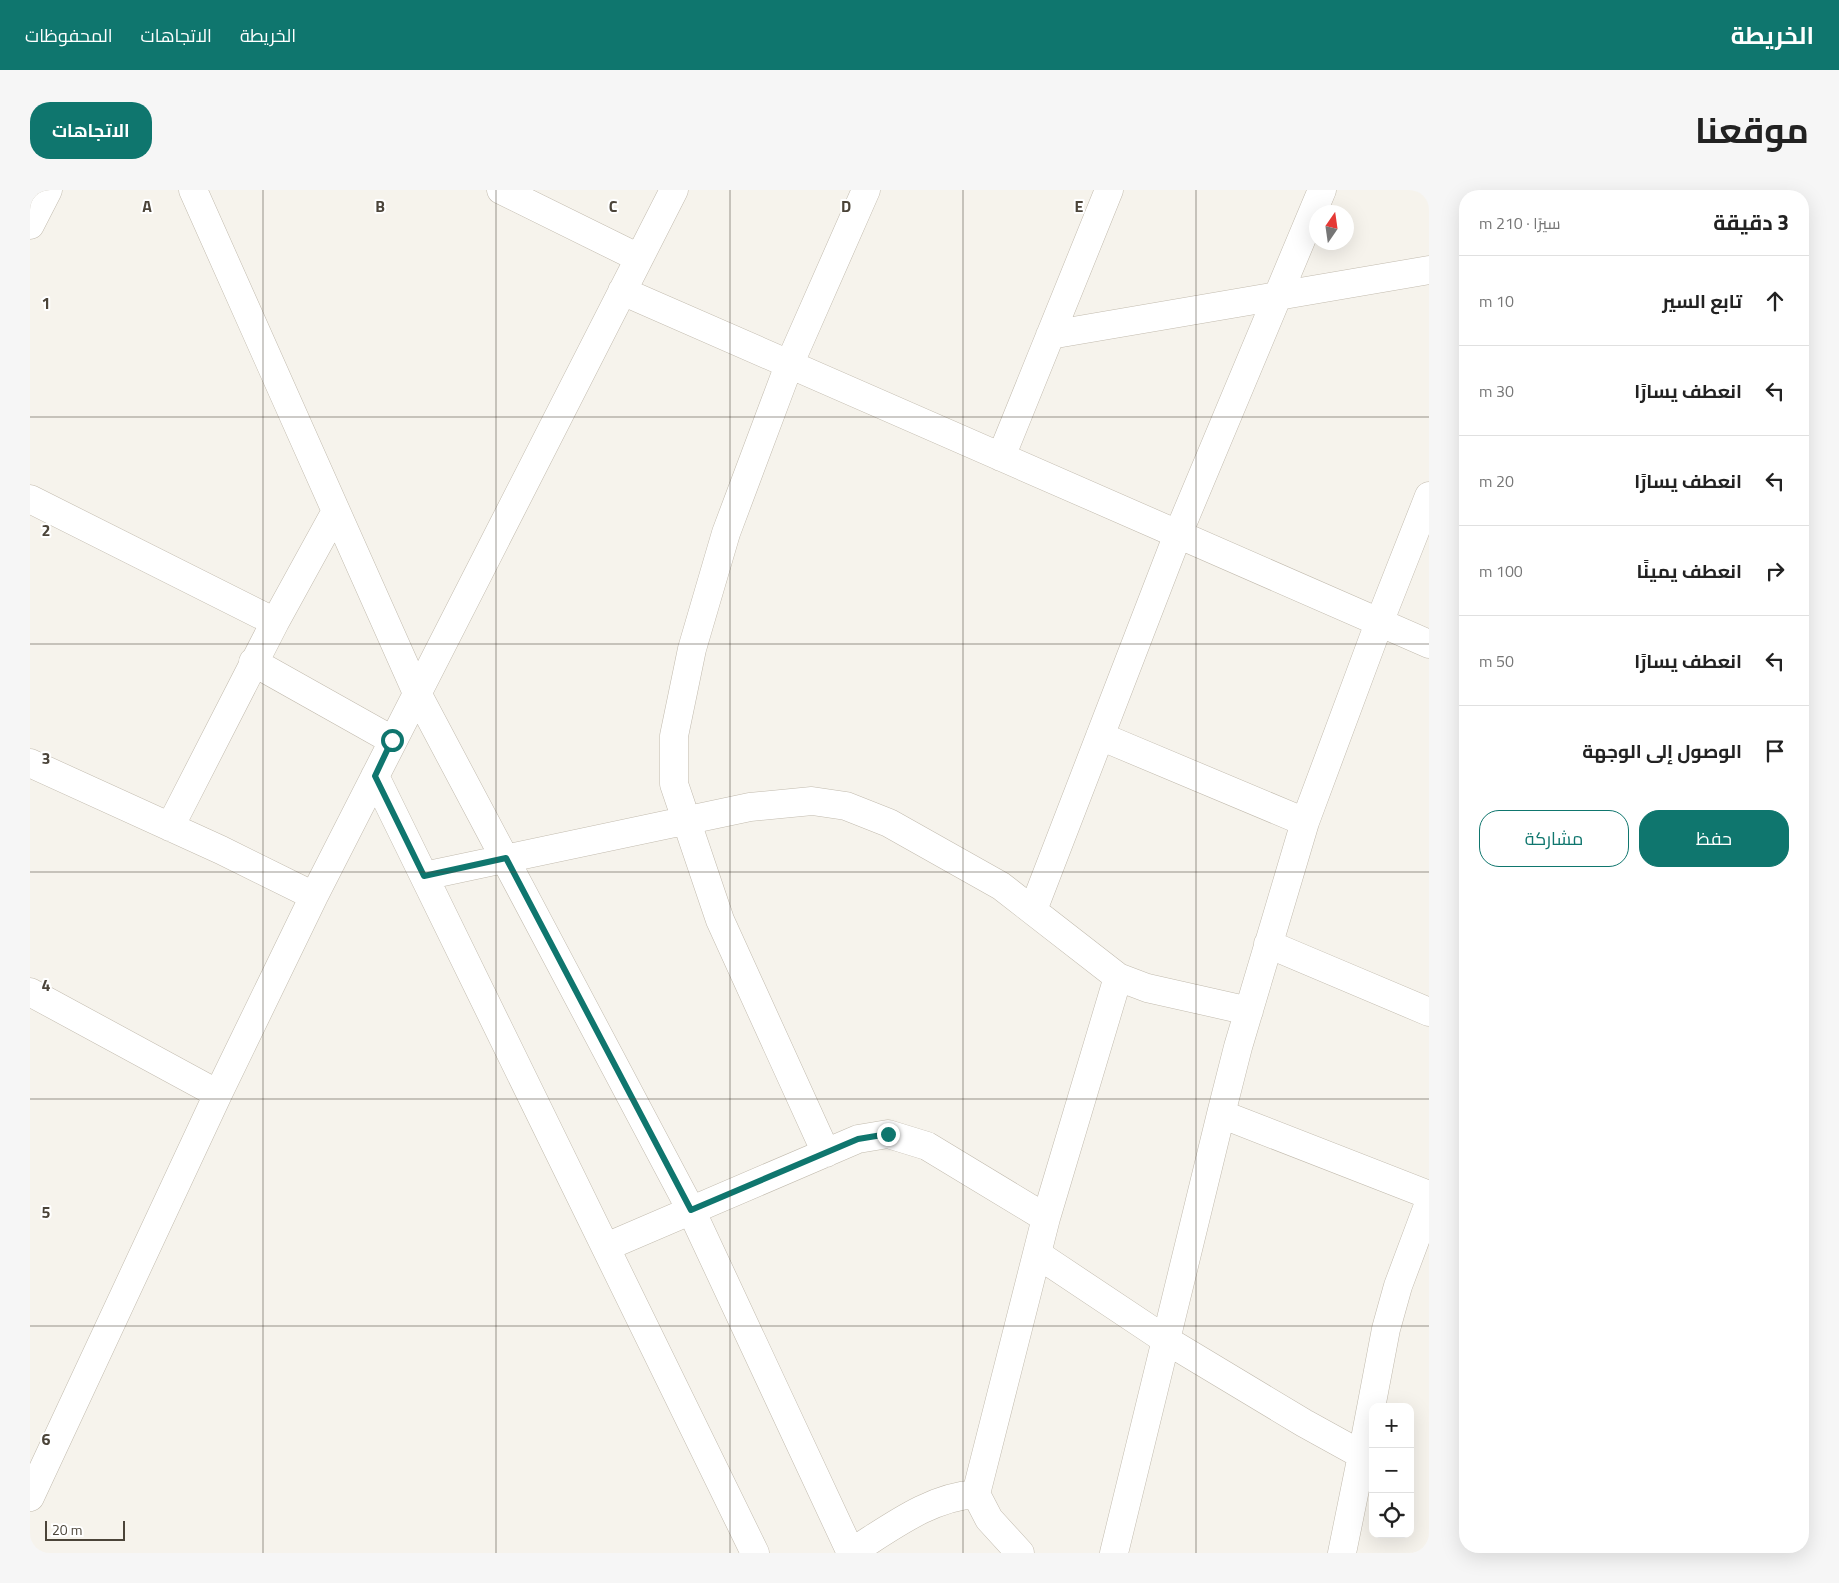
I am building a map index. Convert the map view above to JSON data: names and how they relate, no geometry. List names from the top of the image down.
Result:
{
  "scale_bar": "20 m",
  "north": "top",
  "page": {
    "header": "الخريطة",
    "nav": ["الخريطة", "الاتجاهات", "المحفوظات"],
    "title": "موقعنا",
    "buttons": [
      "الاتجاهات",
      ["حفظ", "مشاركة"]
    ],
    "heading": ["3 دقيقة", "سيرًا · 210 m"],
    "list": [
      ["تابع السير", "10 m"],
      ["انعطف يسارًا", "30 m"],
      ["انعطف يسارًا", "20 m"],
      ["انعطف يمينًا", "100 m"],
      ["انعطف يسارًا", "50 m"],
      "الوصول إلى الوجهة"
    ],
    "map_buttons": ["+", "−"],
    "scale": "20 m"
  },
  "grid": {
    "columns": [
      "A",
      "B",
      "C",
      "D",
      "E"
    ],
    "rows": [
      "1",
      "2",
      "3",
      "4",
      "5",
      "6"
    ]
  }
}
